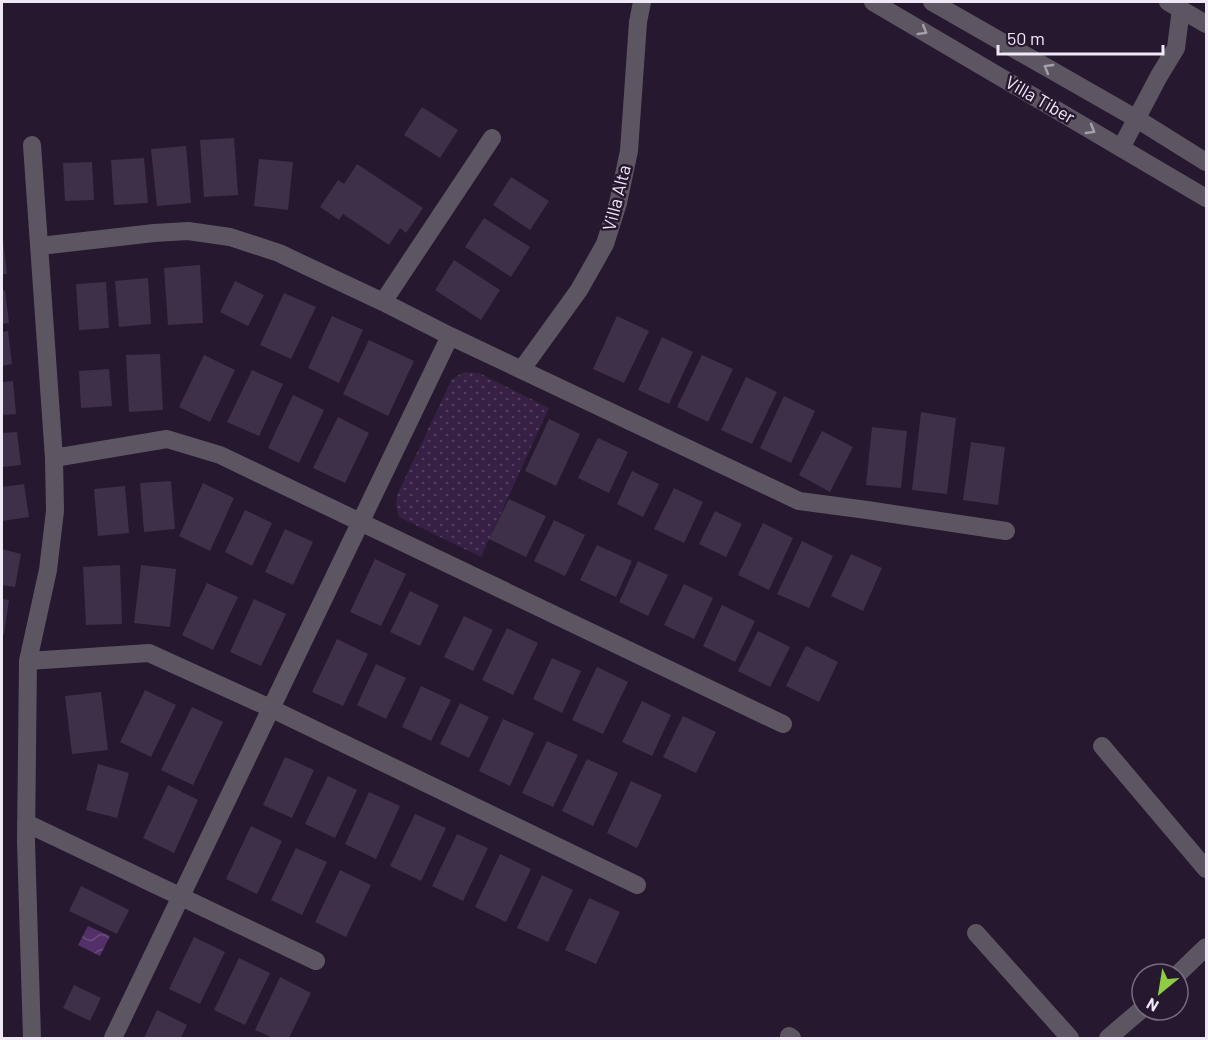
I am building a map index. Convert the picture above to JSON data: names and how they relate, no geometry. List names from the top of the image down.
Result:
{
  "streets": {
    "street": ["Villa Tiber", "Villa Alta"]
  },
  "scale_bar": "50 m",
  "north": "bottom left"
}
